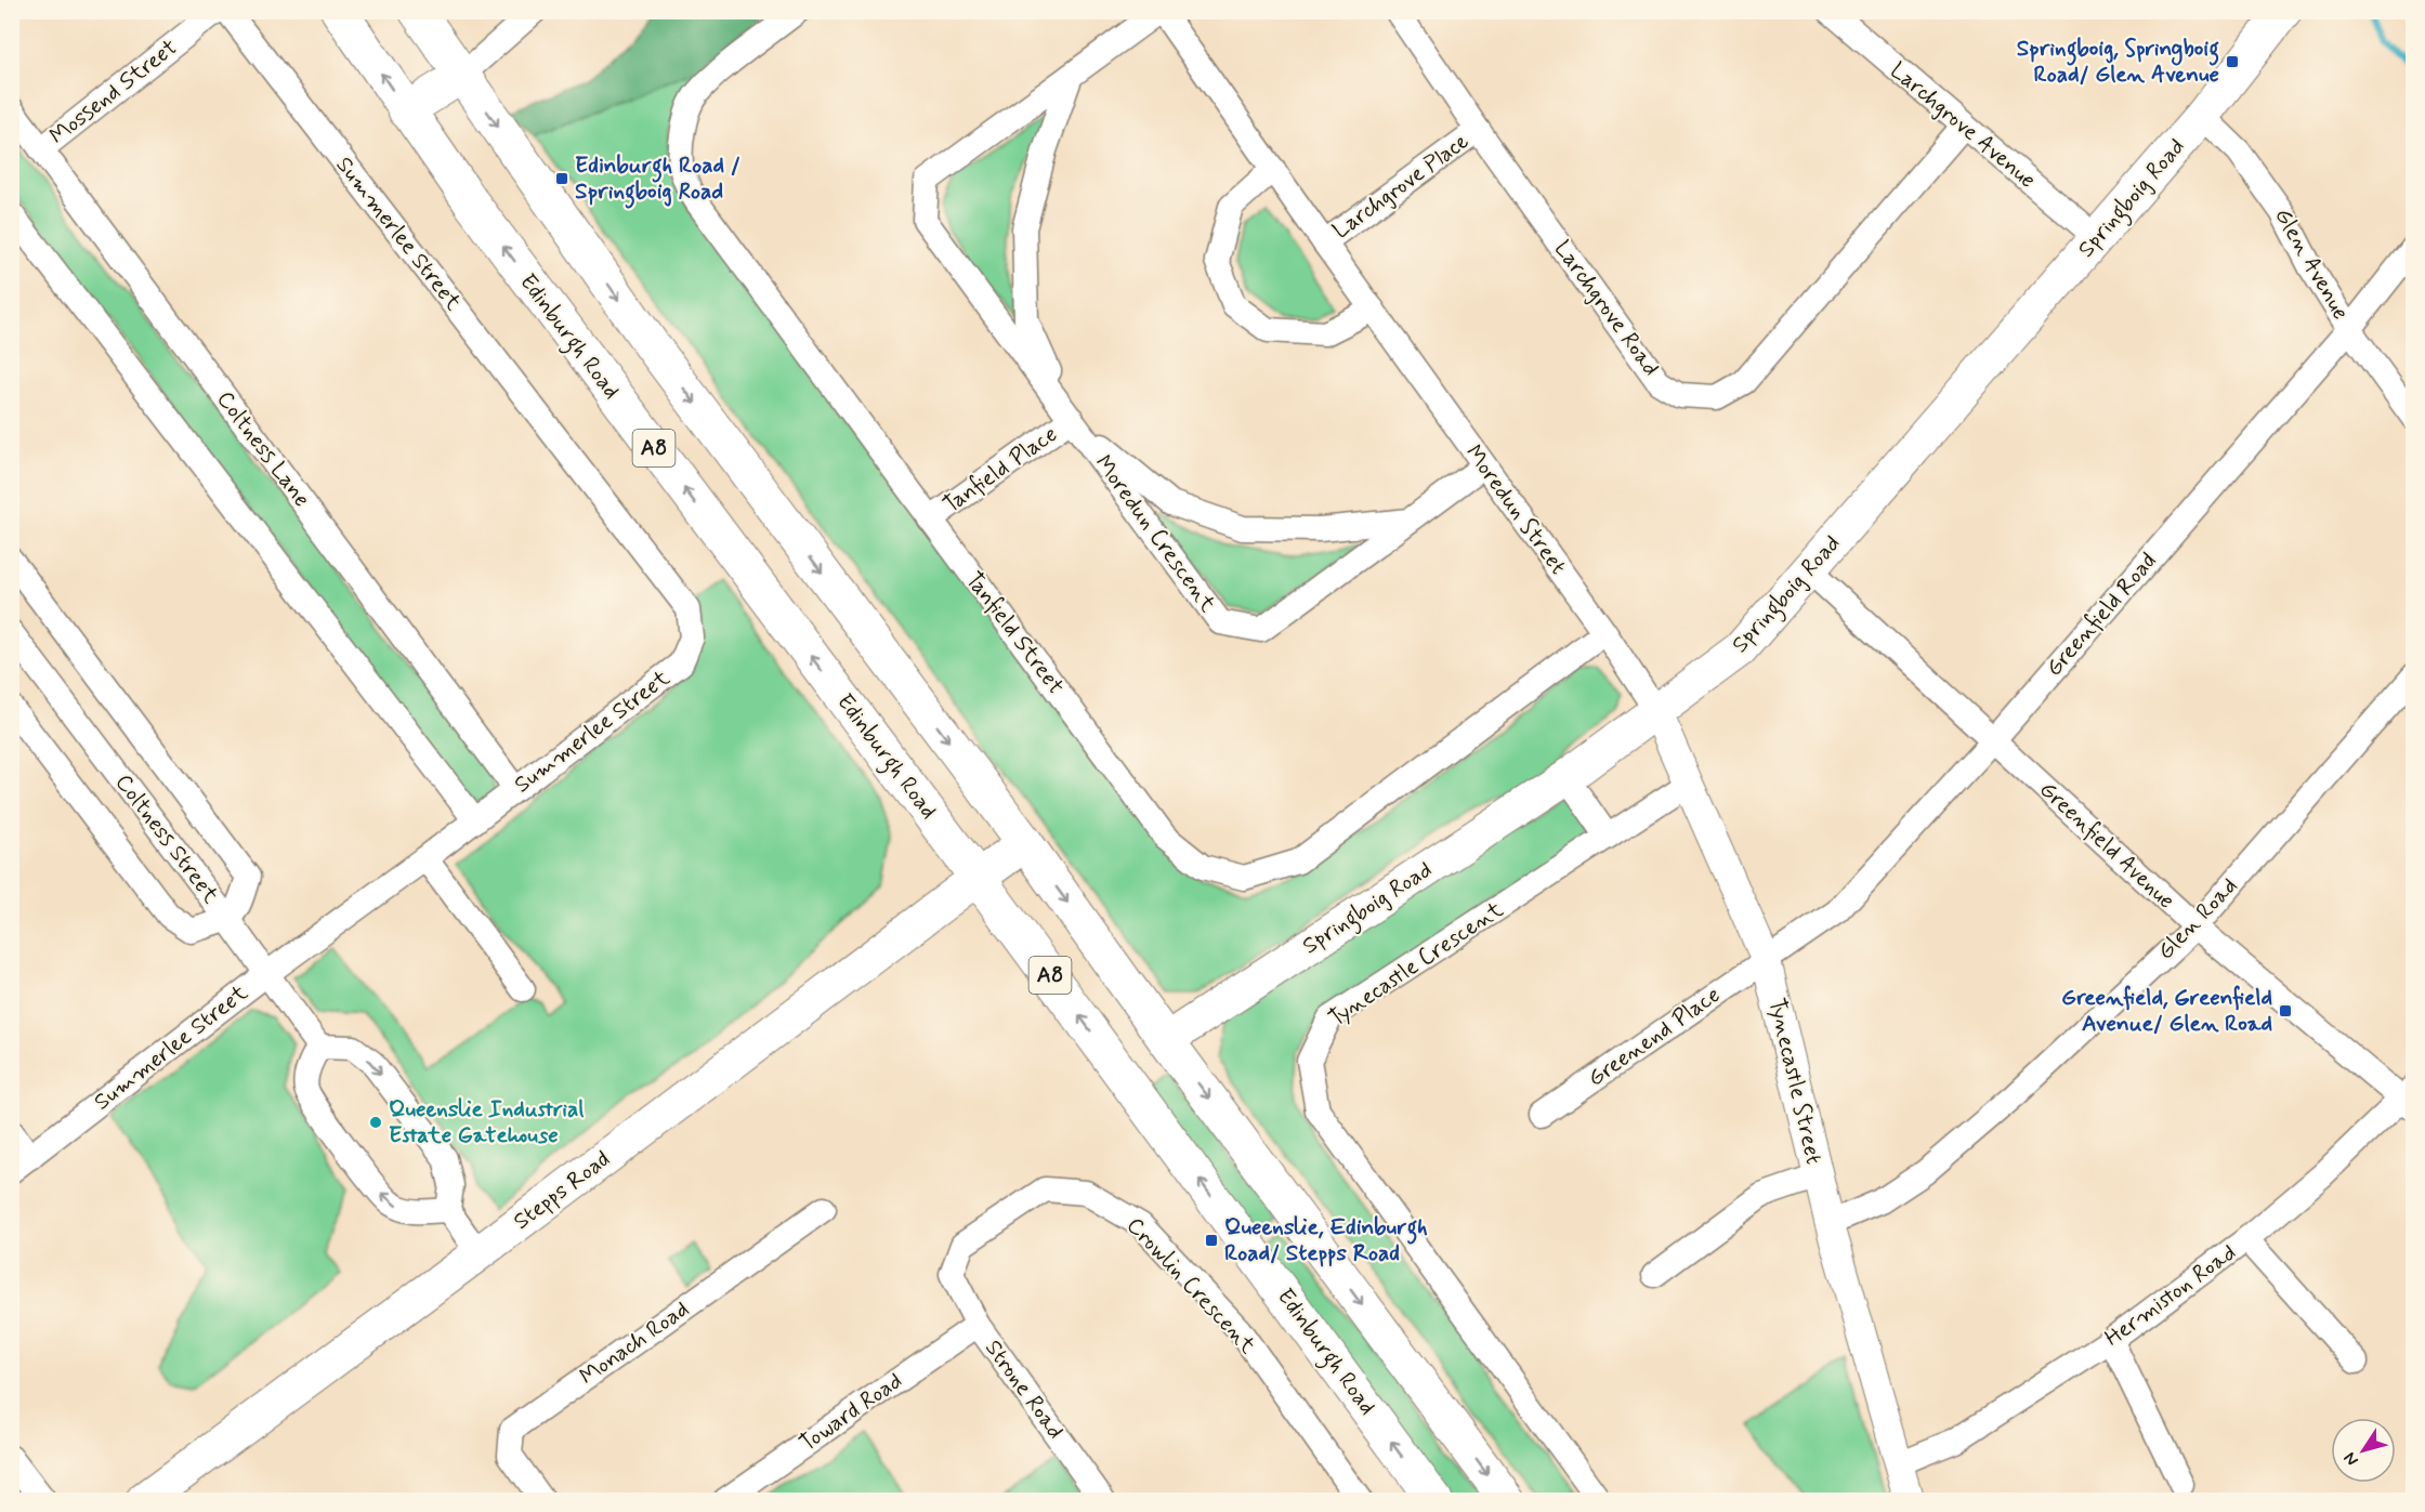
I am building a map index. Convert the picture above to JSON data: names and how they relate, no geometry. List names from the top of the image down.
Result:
{
  "streets": {
    "main road": [
      "Springboig Road",
      "Edinburgh Road",
      "A8",
      "Stepps Road"
    ],
    "street": [
      "Mossend Street",
      "Larchgrove Avenue",
      "Larchgrove Place",
      "Summerlee Street",
      "Glen Avenue",
      "Larchgrove Road",
      "Coltness Lane",
      "Tanfield Place",
      "Moredun Street",
      "Moredun Crescent",
      "Greenfield Road",
      "Tanfield Street",
      "Coltness Street",
      "Greenfield Avenue",
      "Glen Road",
      "Tynecastle Crescent",
      "Greenend Place",
      "Tynecastle Street",
      "Crowlin Crescent",
      "Hermiston Road",
      "Monach Road",
      "Strone Road",
      "Toward Road"
    ]
  },
  "crossings": [
    ["Mossend Street", "Coltness Lane"],
    ["Larchgrove Avenue", "Springboig Road"],
    ["Larchgrove Avenue", "Larchgrove Road"],
    ["Larchgrove Place", "Larchgrove Road"],
    ["Larchgrove Place", "Moredun Street"],
    ["Springboig Road", "Glen Avenue"],
    ["Springboig Road", "A8"],
    ["Springboig Road", "Moredun Street"],
    ["Springboig Road", "Greenfield Avenue"],
    ["Springboig Road", "Tynecastle Street"],
    ["Summerlee Street", "Coltness Lane"],
    ["Summerlee Street", "Coltness Street"],
    ["Glen Avenue", "Greenfield Road"],
    ["Edinburgh Road", "Stepps Road"],
    ["Tanfield Place", "Moredun Crescent"],
    ["Tanfield Place", "Tanfield Street"],
    ["Moredun Street", "Moredun Crescent"],
    ["Moredun Street", "Tanfield Street"],
    ["Moredun Street", "Tynecastle Street"],
    ["Greenfield Road", "Greenfield Avenue"],
    ["Greenfield Road", "Greenend Place"],
    ["Greenfield Road", "Tynecastle Street"],
    ["Greenfield Avenue", "Glen Road"],
    ["Greenfield Avenue", "Hermiston Road"],
    ["Glen Road", "Tynecastle Street"],
    ["Tynecastle Crescent", "Tynecastle Street"],
    ["Greenend Place", "Tynecastle Street"],
    ["Tynecastle Street", "Hermiston Road"],
    ["Crowlin Crescent", "Strone Road"],
    ["Strone Road", "Toward Road"]
  ],
  "places": {
    "transit": [
      "Springboig, Springboig Road/ Glen Avenue",
      "Edinburgh Road / Springboig Road",
      "Greenfield, Greenfield Avenue/ Glen Road",
      "Queenslie, Edinburgh Road/ Stepps Road"
    ],
    "other": ["Queenslie Industrial Estate Gatehouse"]
  },
  "north": "bottom left"
}
